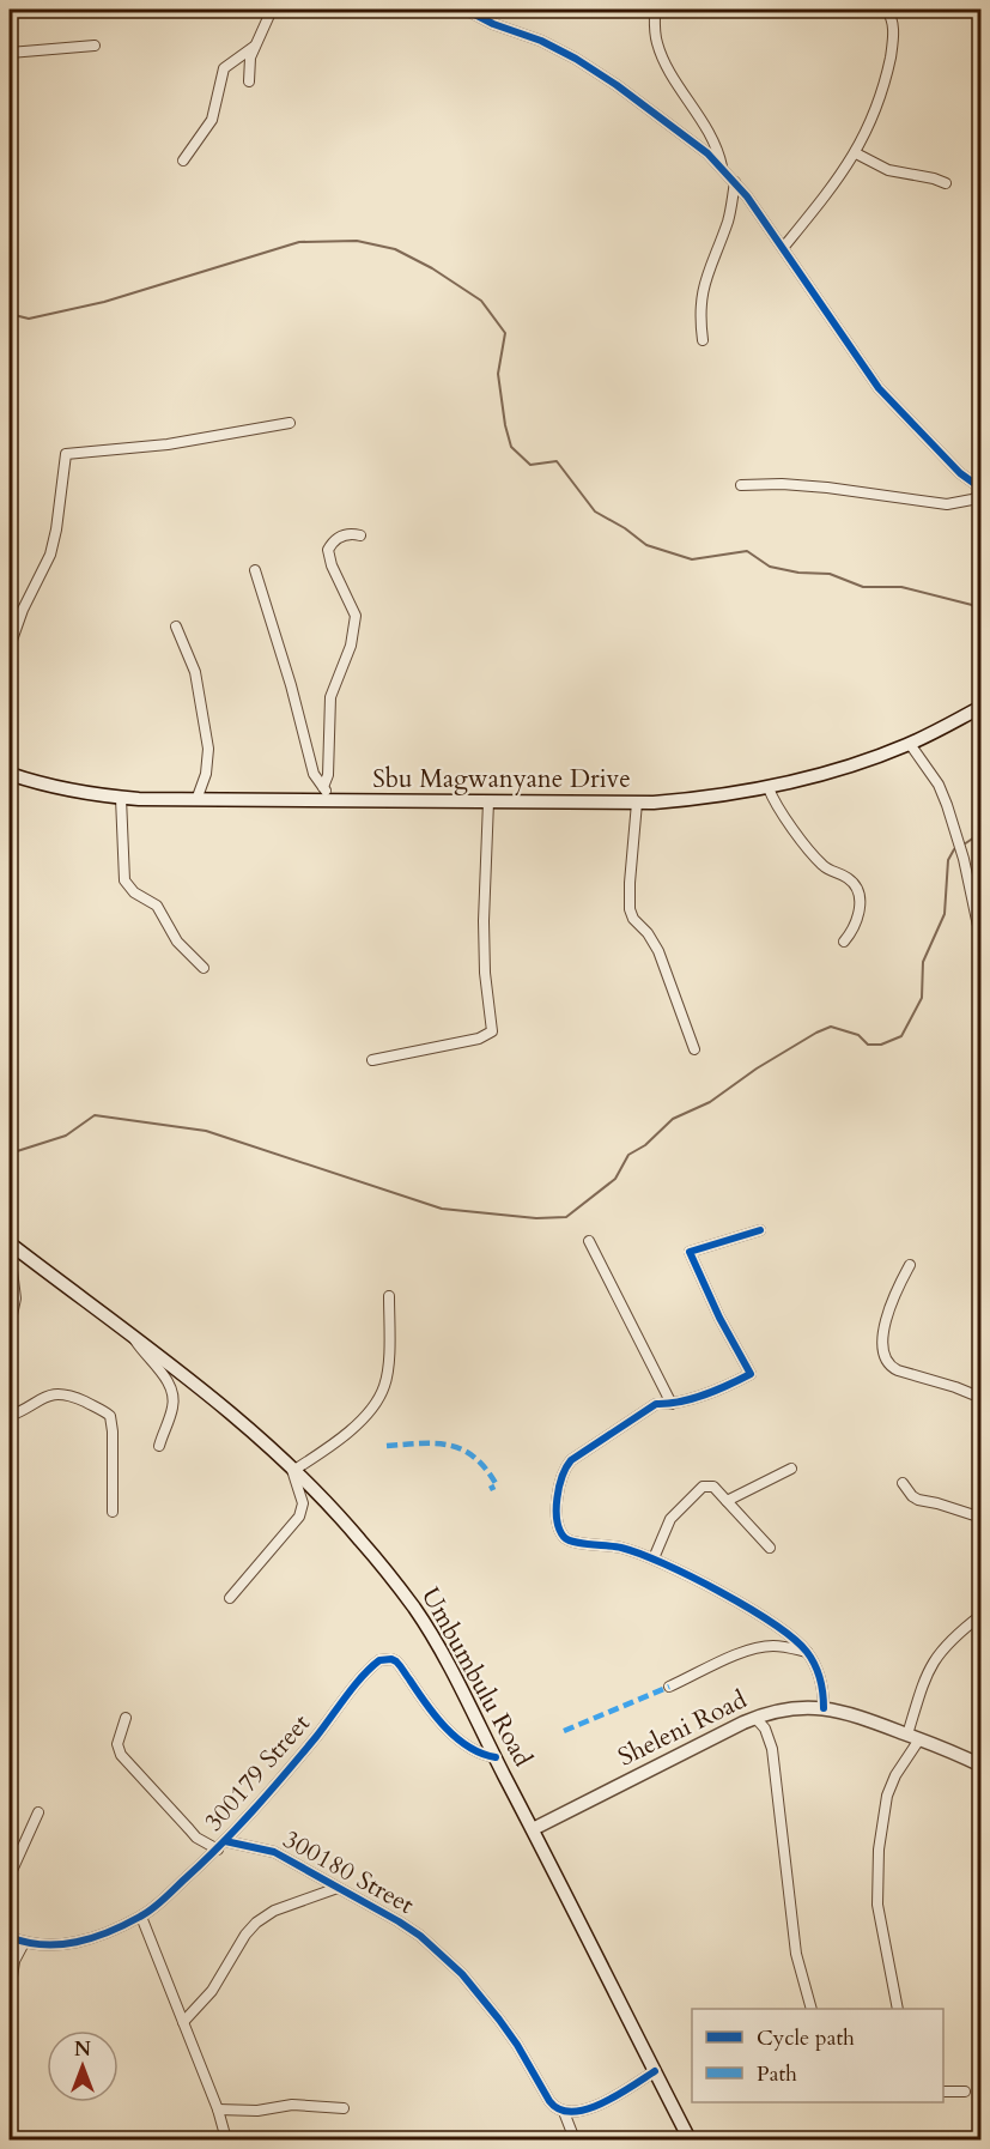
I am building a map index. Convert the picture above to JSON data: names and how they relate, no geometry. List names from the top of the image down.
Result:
{
  "streets": {
    "main road": ["Sbu Magwanyane Drive", "Umbumbulu Road", "Sheleni Road"],
    "street": ["300179 Street", "300180 Street"]
  },
  "crossings": [
    ["Umbumbulu Road", "Sheleni Road"],
    ["Umbumbulu Road", "300179 Street"],
    ["300179 Street", "300180 Street"]
  ],
  "legend": ["Cycle path", "Path"],
  "north": "top"
}
